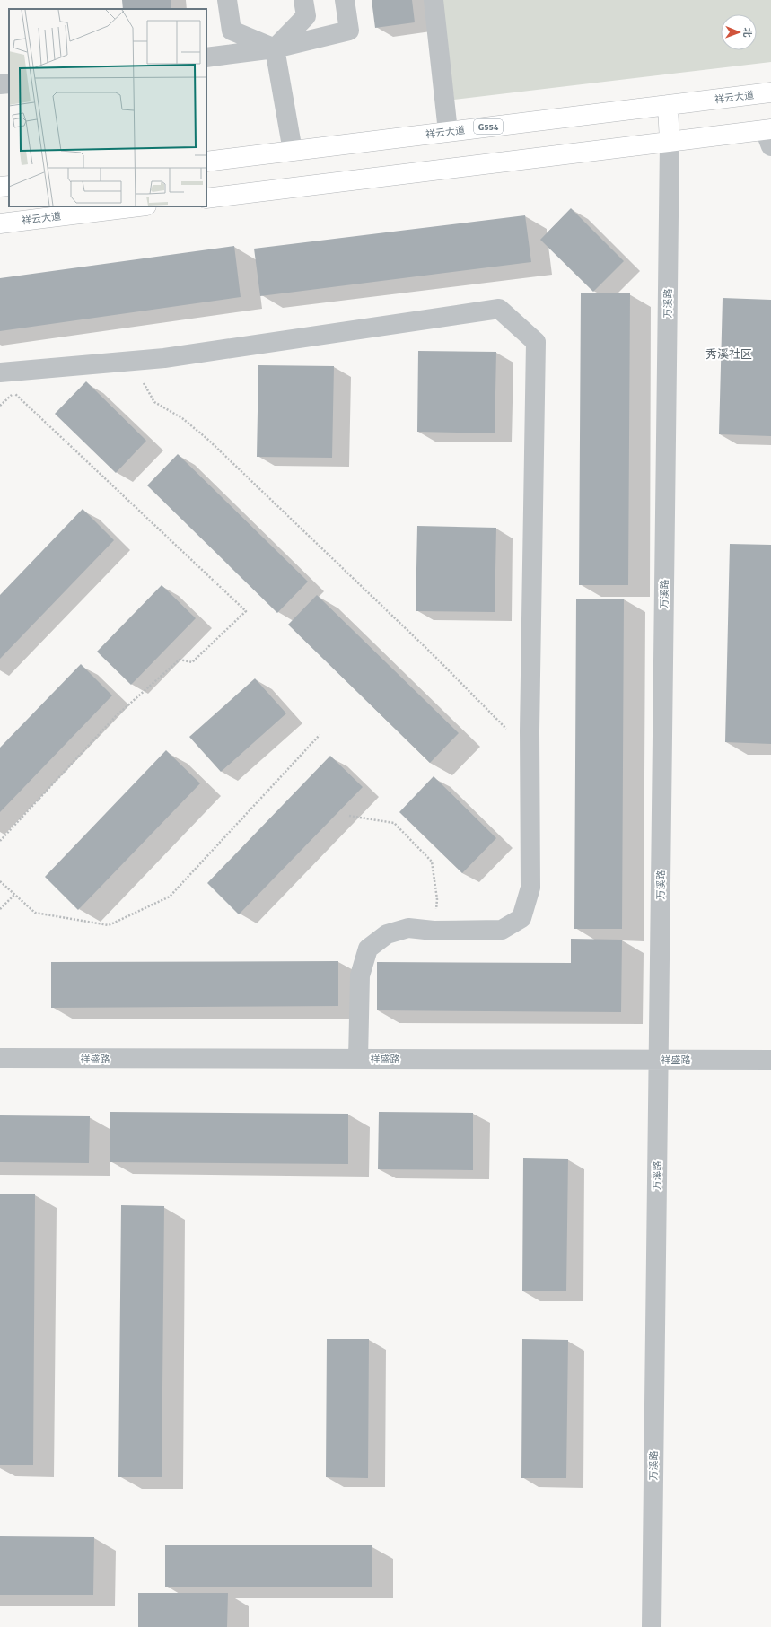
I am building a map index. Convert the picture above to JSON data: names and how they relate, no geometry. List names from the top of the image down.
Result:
{
  "streets": {
    "highway": ["祥云大道", "G554"],
    "street": ["万溪路", "祥盛路"]
  },
  "crossings": [
    ["万溪路", "祥盛路"]
  ],
  "districts": ["秀溪社区"],
  "north": "right"
}
